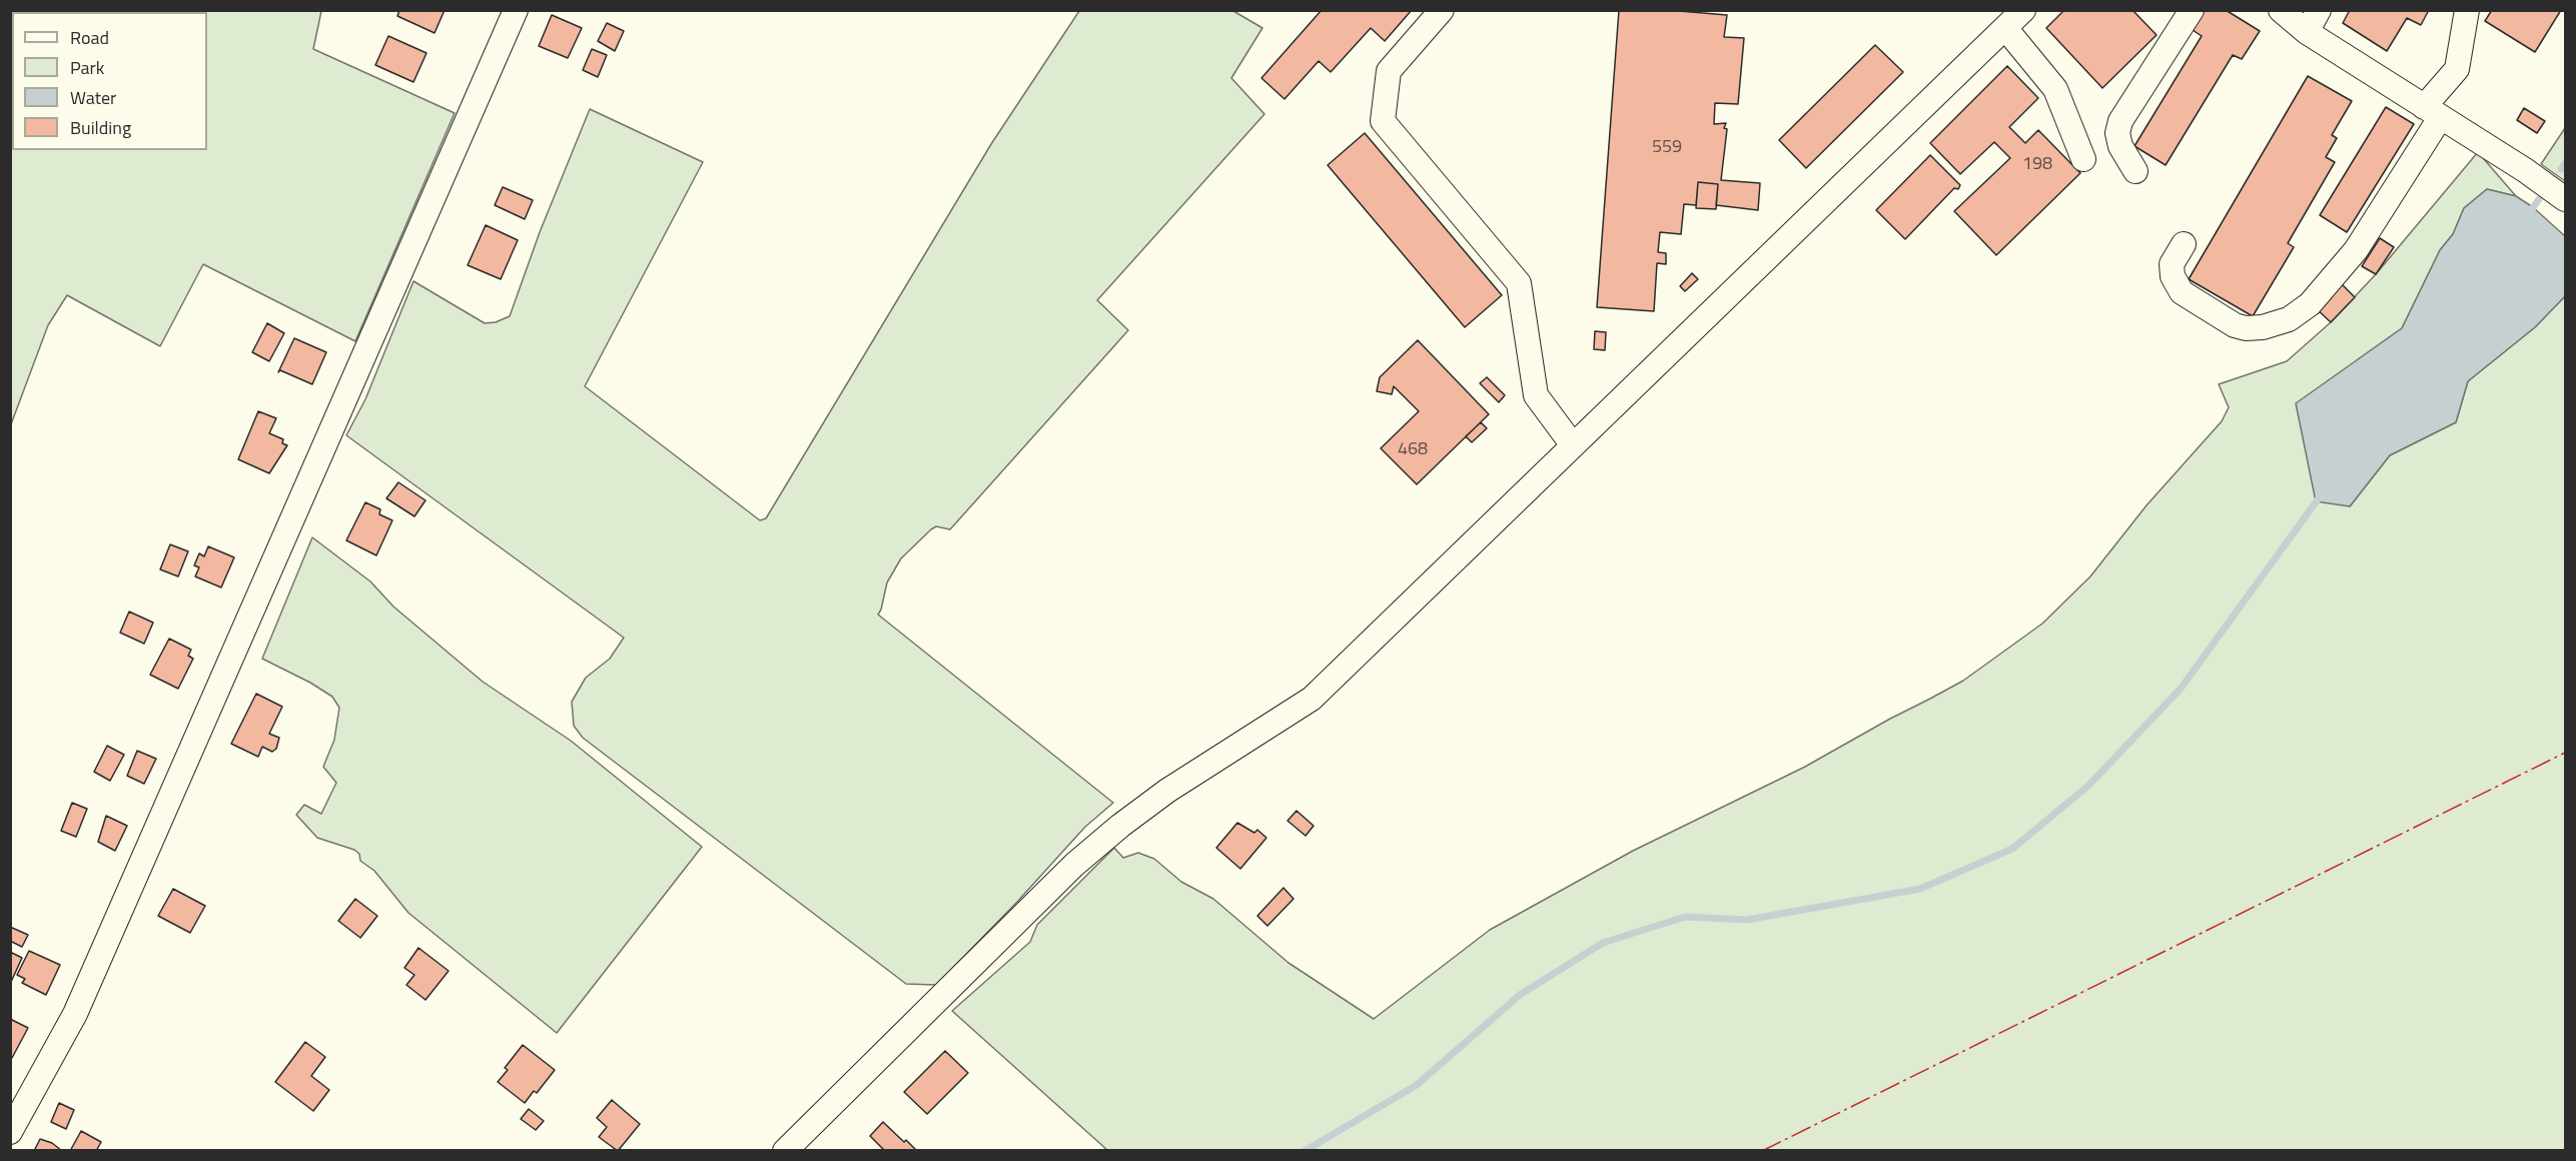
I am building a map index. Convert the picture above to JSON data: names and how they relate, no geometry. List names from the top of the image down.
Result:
{
  "house_numbers": ["559", "198", "468"],
  "legend": [
    "Road",
    "Park",
    "Water",
    "Building"
  ]
}
